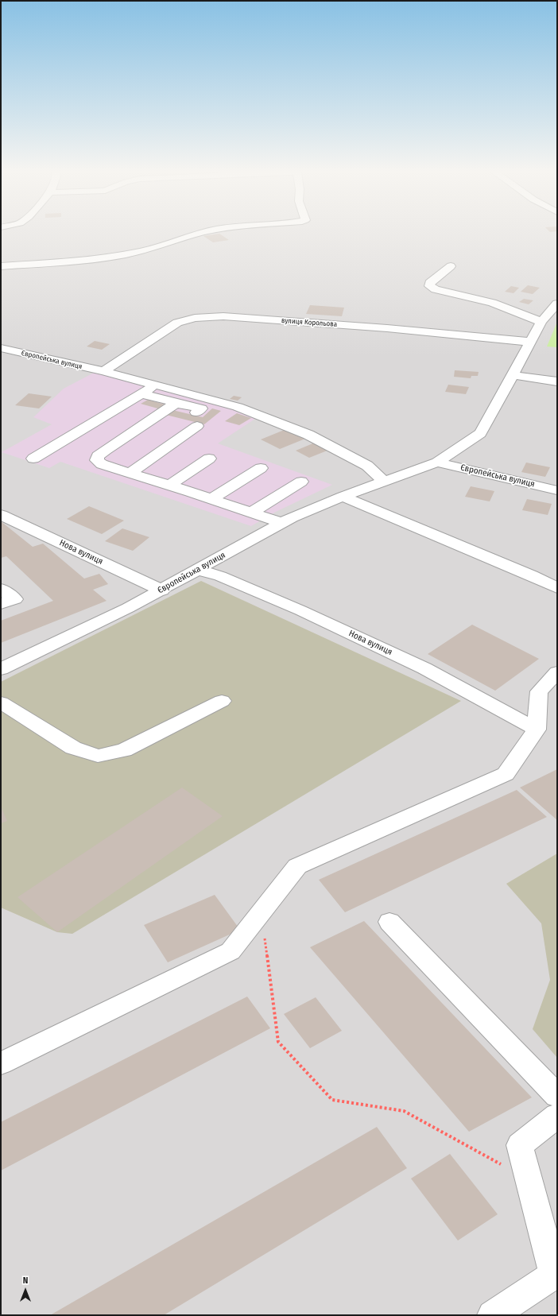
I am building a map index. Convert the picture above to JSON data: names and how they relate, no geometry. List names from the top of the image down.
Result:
{
  "streets": {
    "street": ["вулиця Корольова", "Європейська вулиця", "Нова вулиця"]
  },
  "crossings": [
    ["вулиця Корольова", "Європейська вулиця"],
    ["Європейська вулиця", "Нова вулиця"]
  ],
  "north": "top"
}
